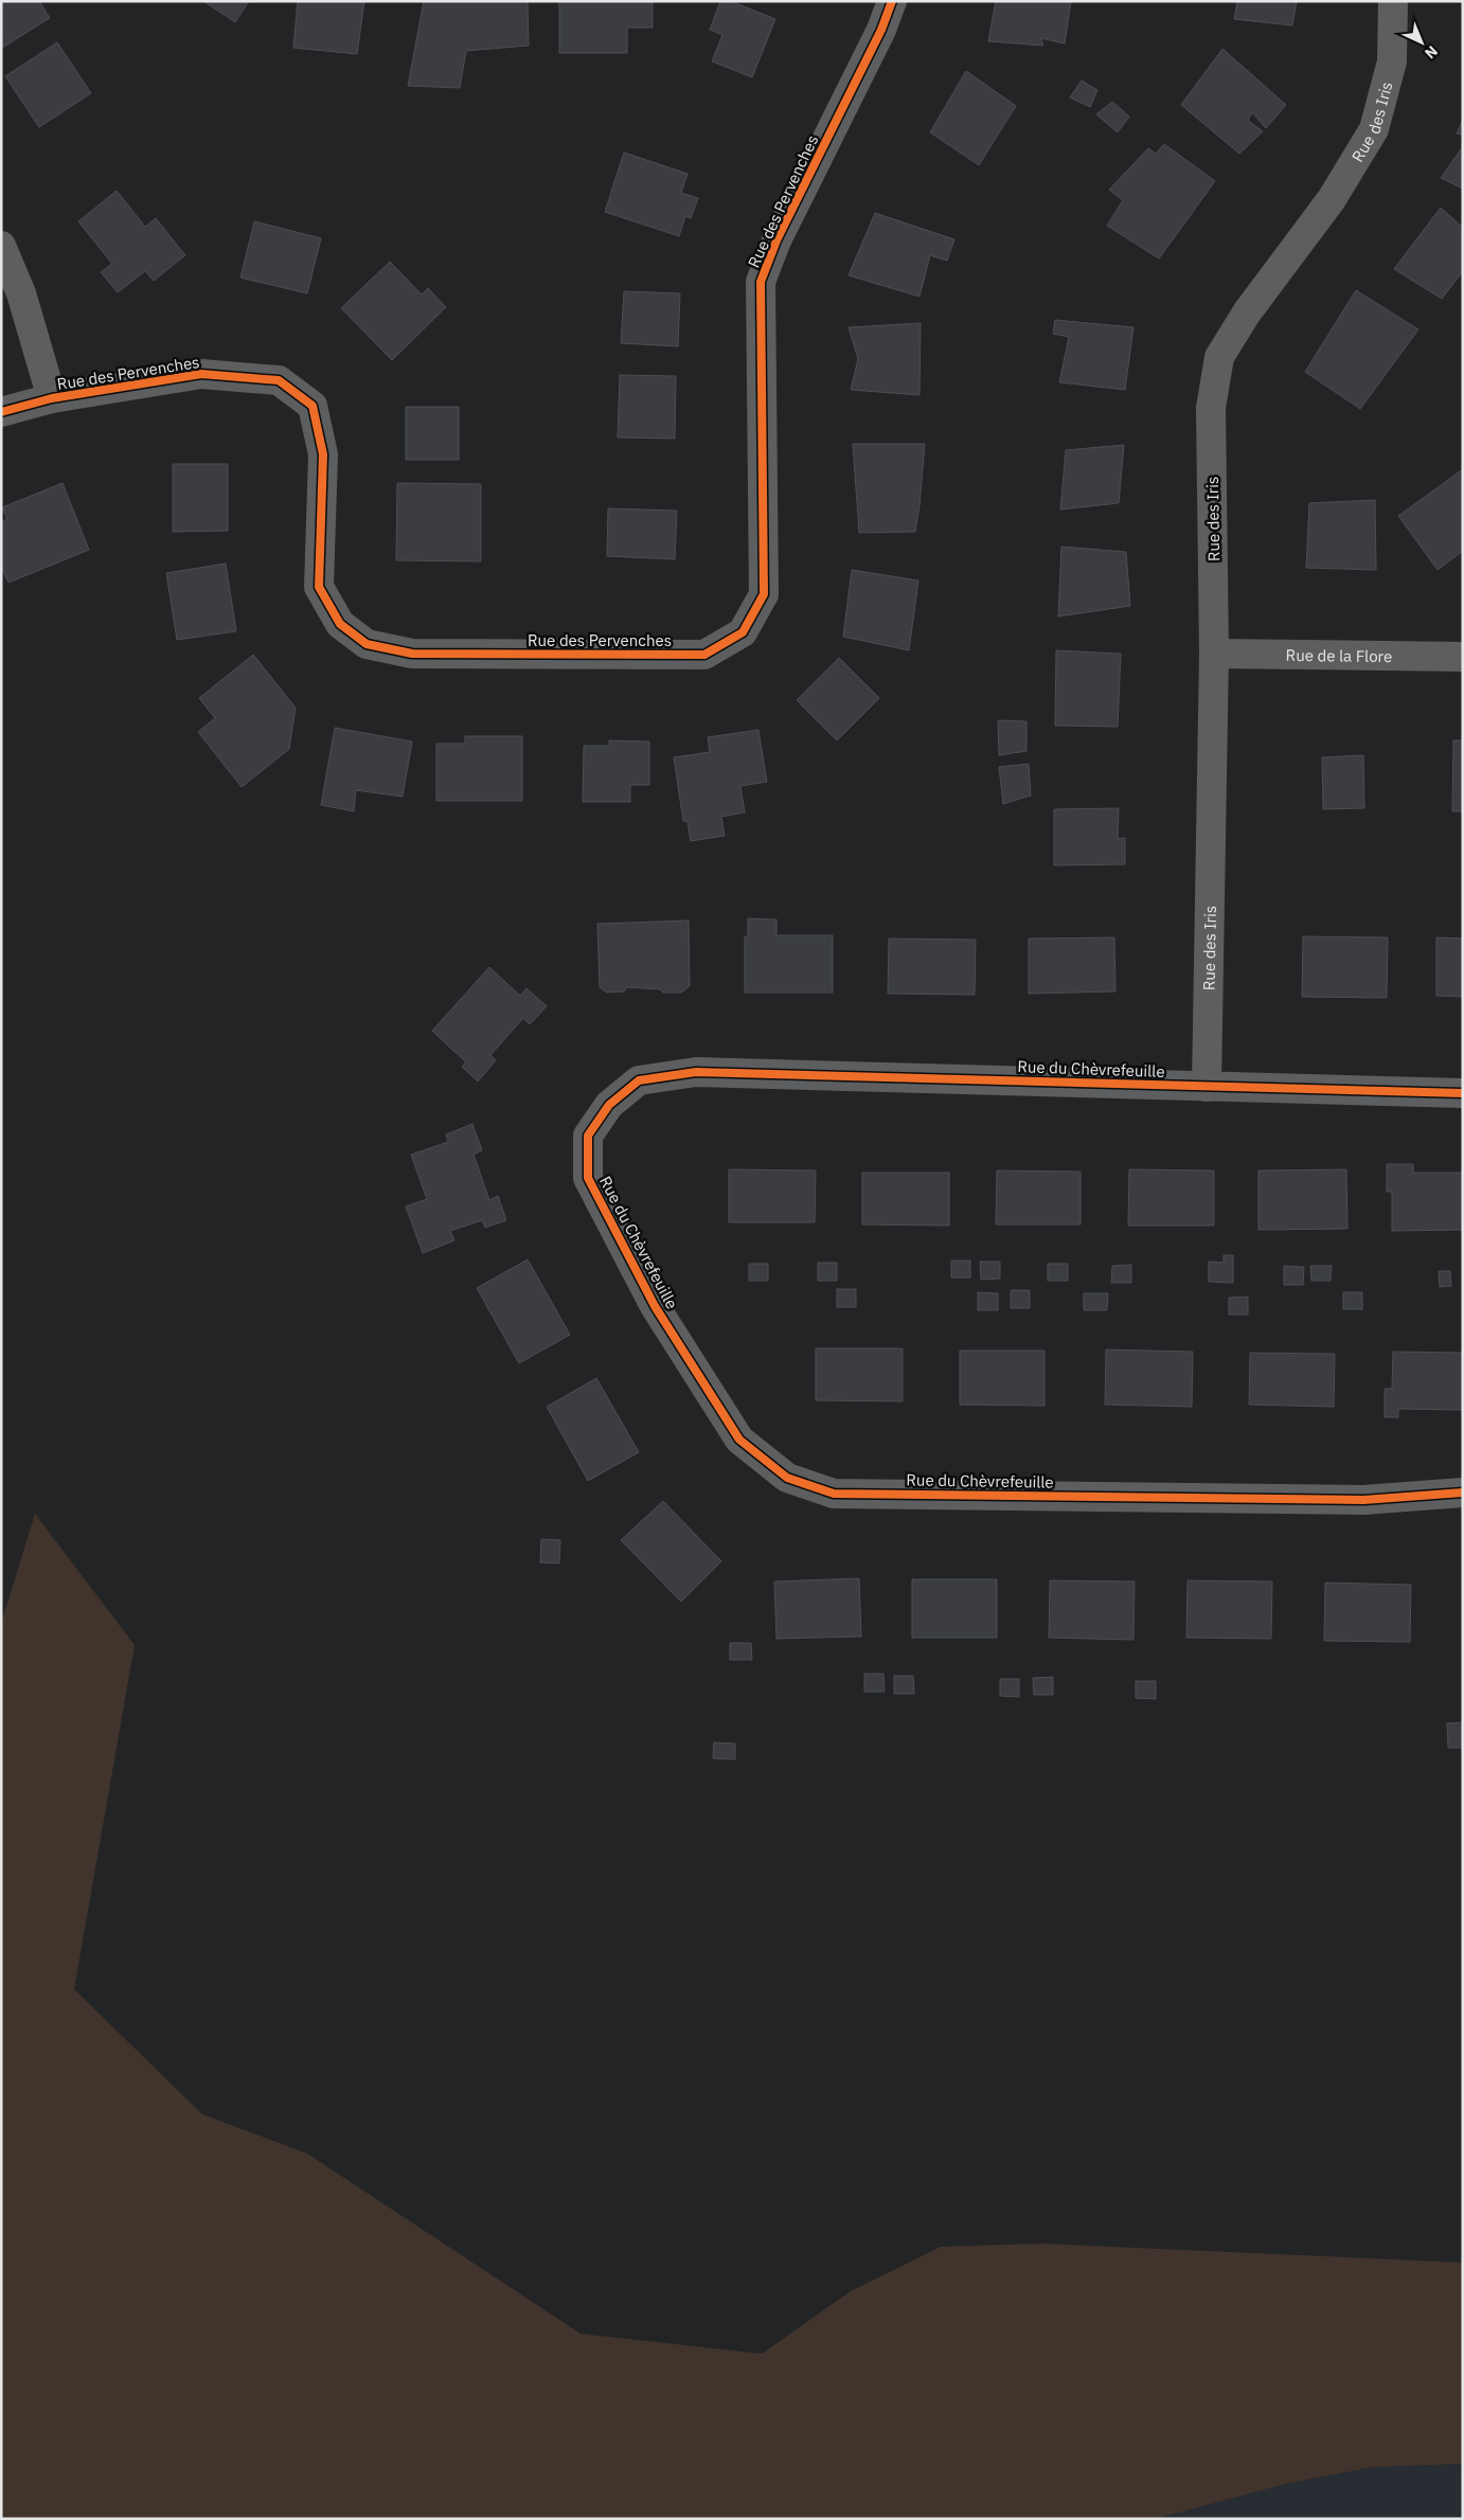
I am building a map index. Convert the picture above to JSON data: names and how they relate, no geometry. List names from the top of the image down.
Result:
{
  "streets": {
    "street": [
      "Rue des Iris",
      "Rue des Pervenches",
      "Rue de la Flore",
      "Rue du Chèvrefeuille"
    ]
  },
  "crossings": [
    ["Rue des Iris", "Rue de la Flore"],
    ["Rue des Iris", "Rue du Chèvrefeuille"]
  ],
  "north": "bottom right"
}
